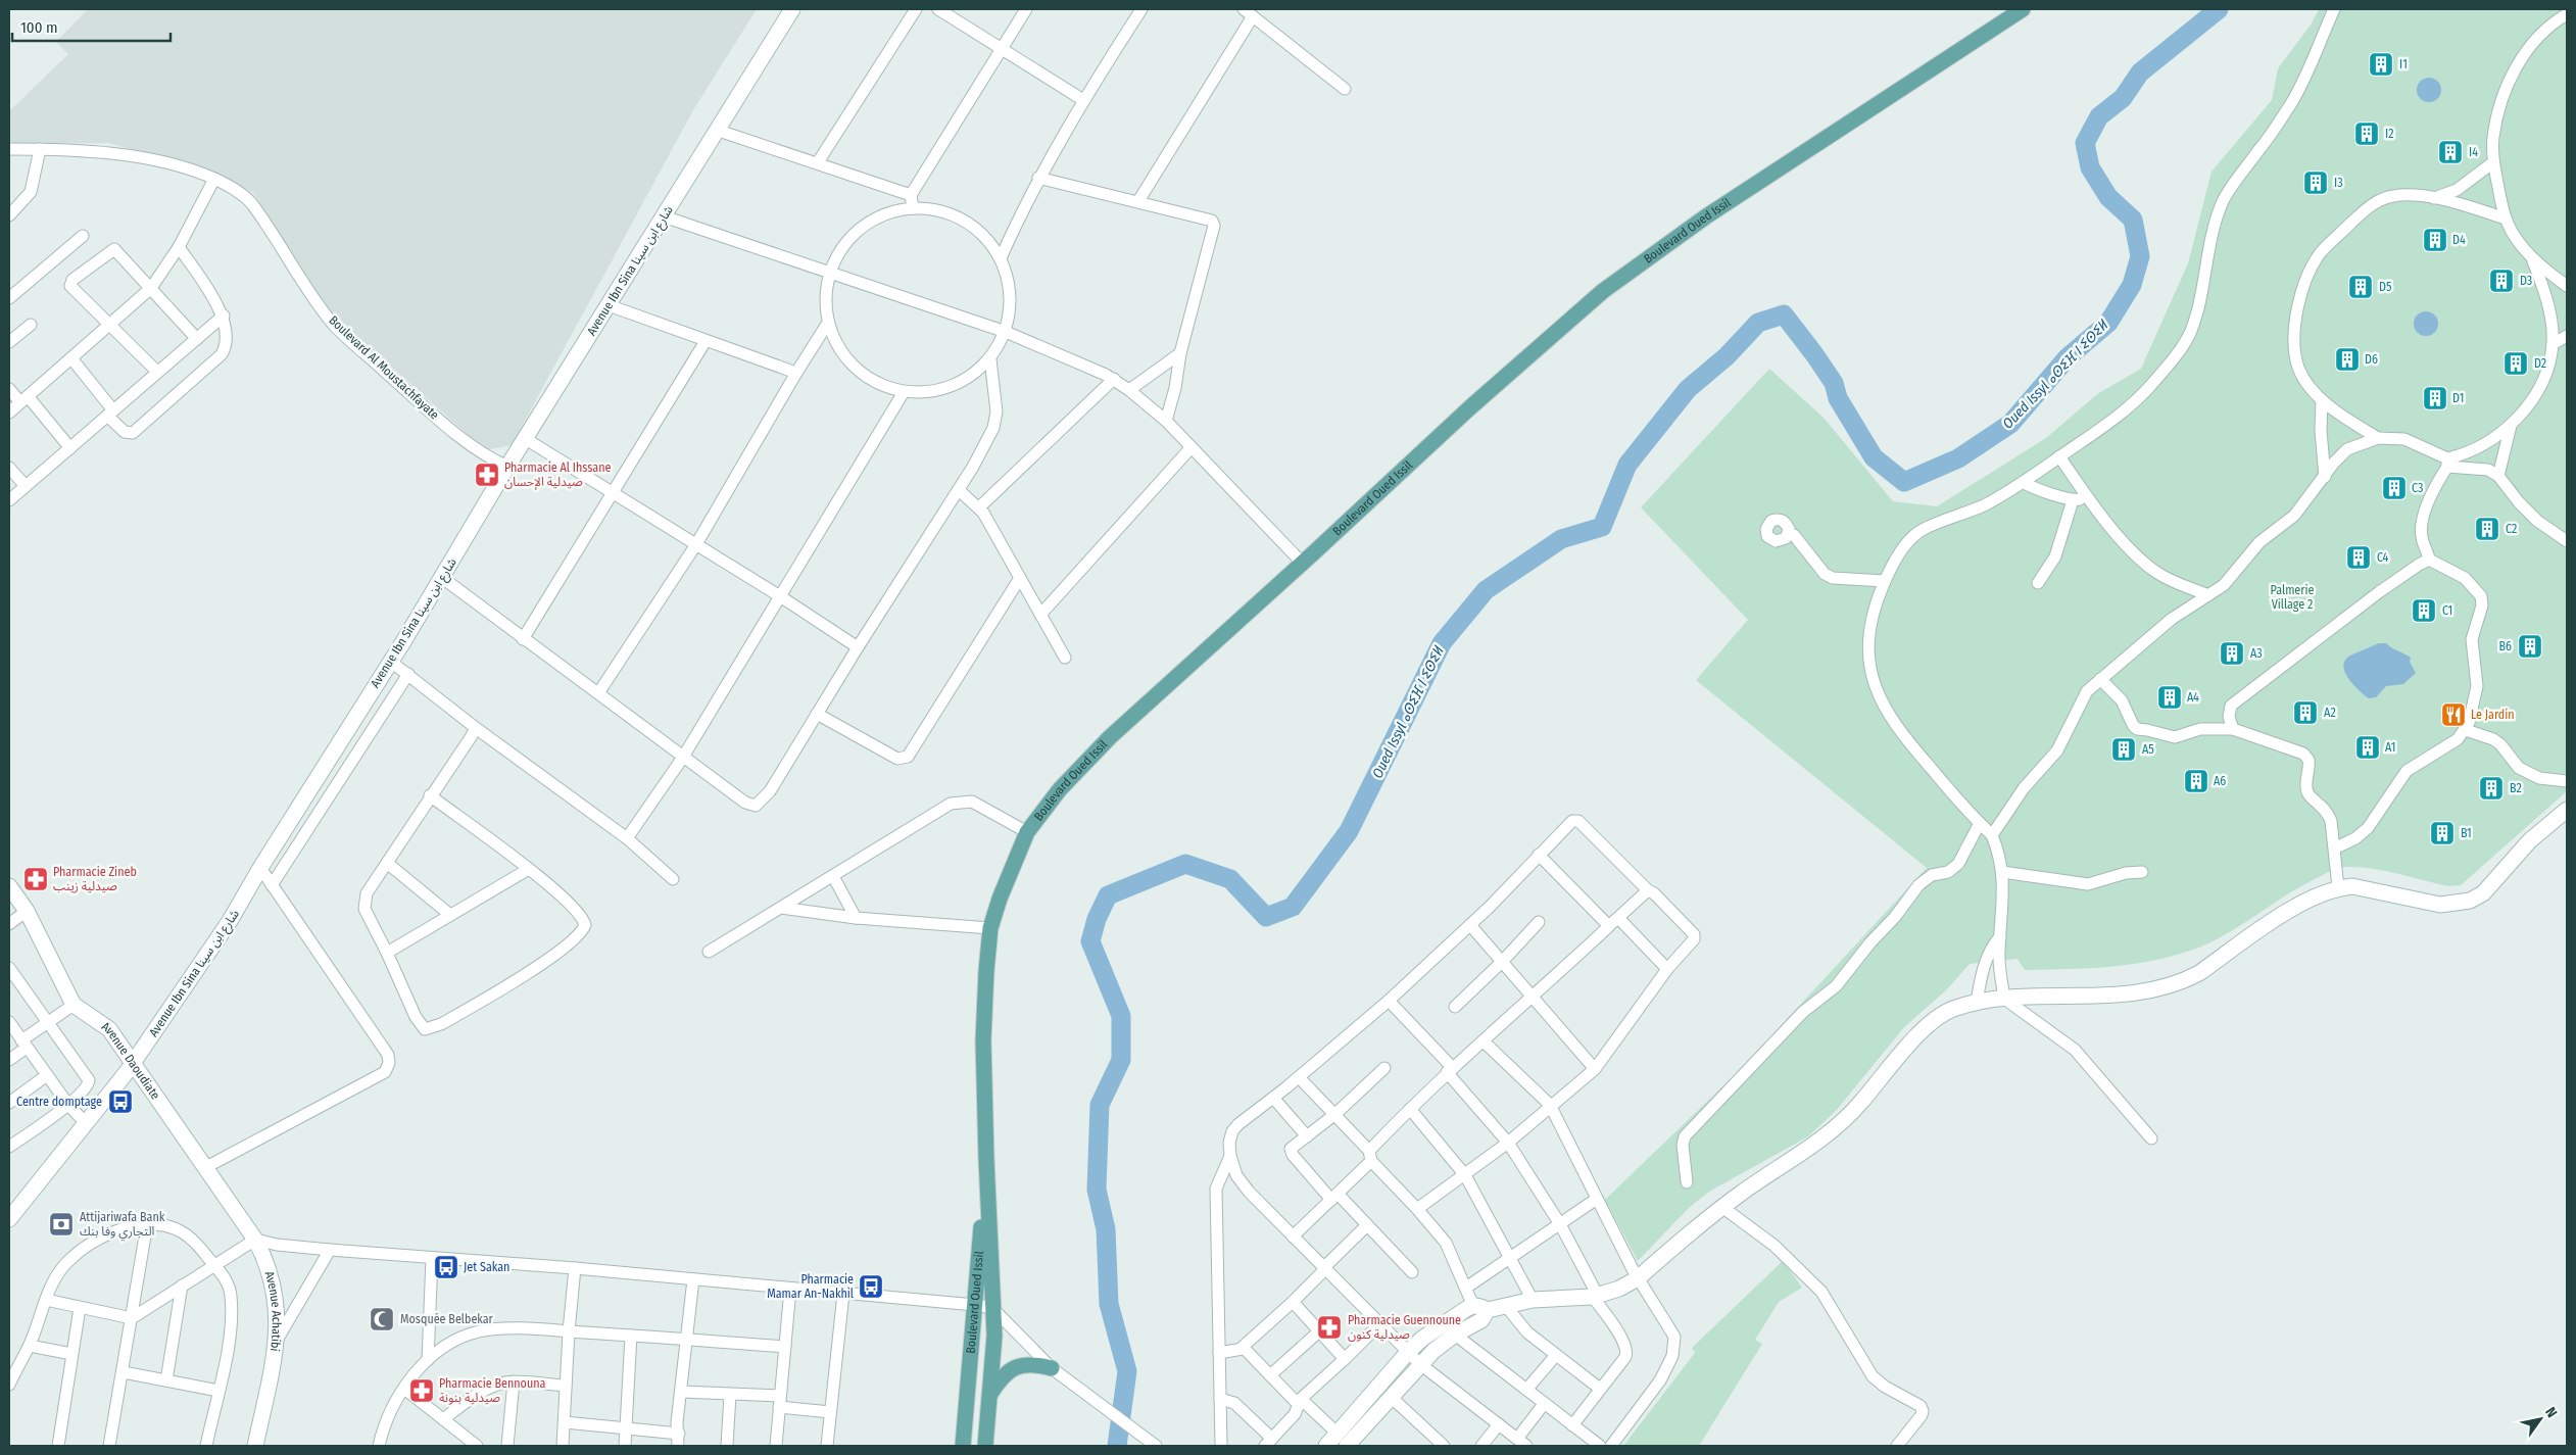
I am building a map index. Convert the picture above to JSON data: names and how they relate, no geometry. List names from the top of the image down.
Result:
{
  "streets": {
    "main road": ["Boulevard Oued Issil"],
    "street": [
      "Avenue Ibn Sina شارع ابن سينا",
      "Boulevard Al Moustachfayate",
      "Avenue Daoudiate",
      "Avenue Achatibi"
    ]
  },
  "crossings": [
    ["Avenue Ibn Sina شارع ابن سينا", "Boulevard Al Moustachfayate"],
    ["Avenue Ibn Sina شارع ابن سينا", "Avenue Daoudiate"],
    ["Avenue Daoudiate", "Avenue Achatibi"]
  ],
  "water": ["Oued Issyl ⴰⵙⵉⴼ ⵏ ⵉⵙⵉⵍ"],
  "parks": ["Palmerie Village 2"],
  "places": {
    "building": [
      "I1",
      "I2",
      "I4",
      "I3",
      "D4",
      "D3",
      "D5",
      "D6",
      "D2",
      "D1",
      "C3",
      "C2",
      "C4",
      "C1",
      "B6",
      "A3",
      "A4",
      "A2",
      "A1",
      "A5",
      "A6",
      "B2",
      "B1"
    ],
    "pharmacy": [
      "Pharmacie Al Ihssane صيدلية الإحسان",
      "Pharmacie Zineb صيدلية زينب",
      "Pharmacie Guennoune صيدلية كنون",
      "Pharmacie Bennouna صيدلية بنونة"
    ],
    "restaurant": ["Le Jardin"],
    "bus stop": ["Centre domptage", "Jet Sakan", "Pharmacie Mamar An-Nakhil"],
    "bank": ["Attijariwafa Bank التجاري وفا بنك"],
    "mosque": ["Mosquée Belbekar"]
  },
  "scale_bar": "100 m",
  "north": "top right"
}
